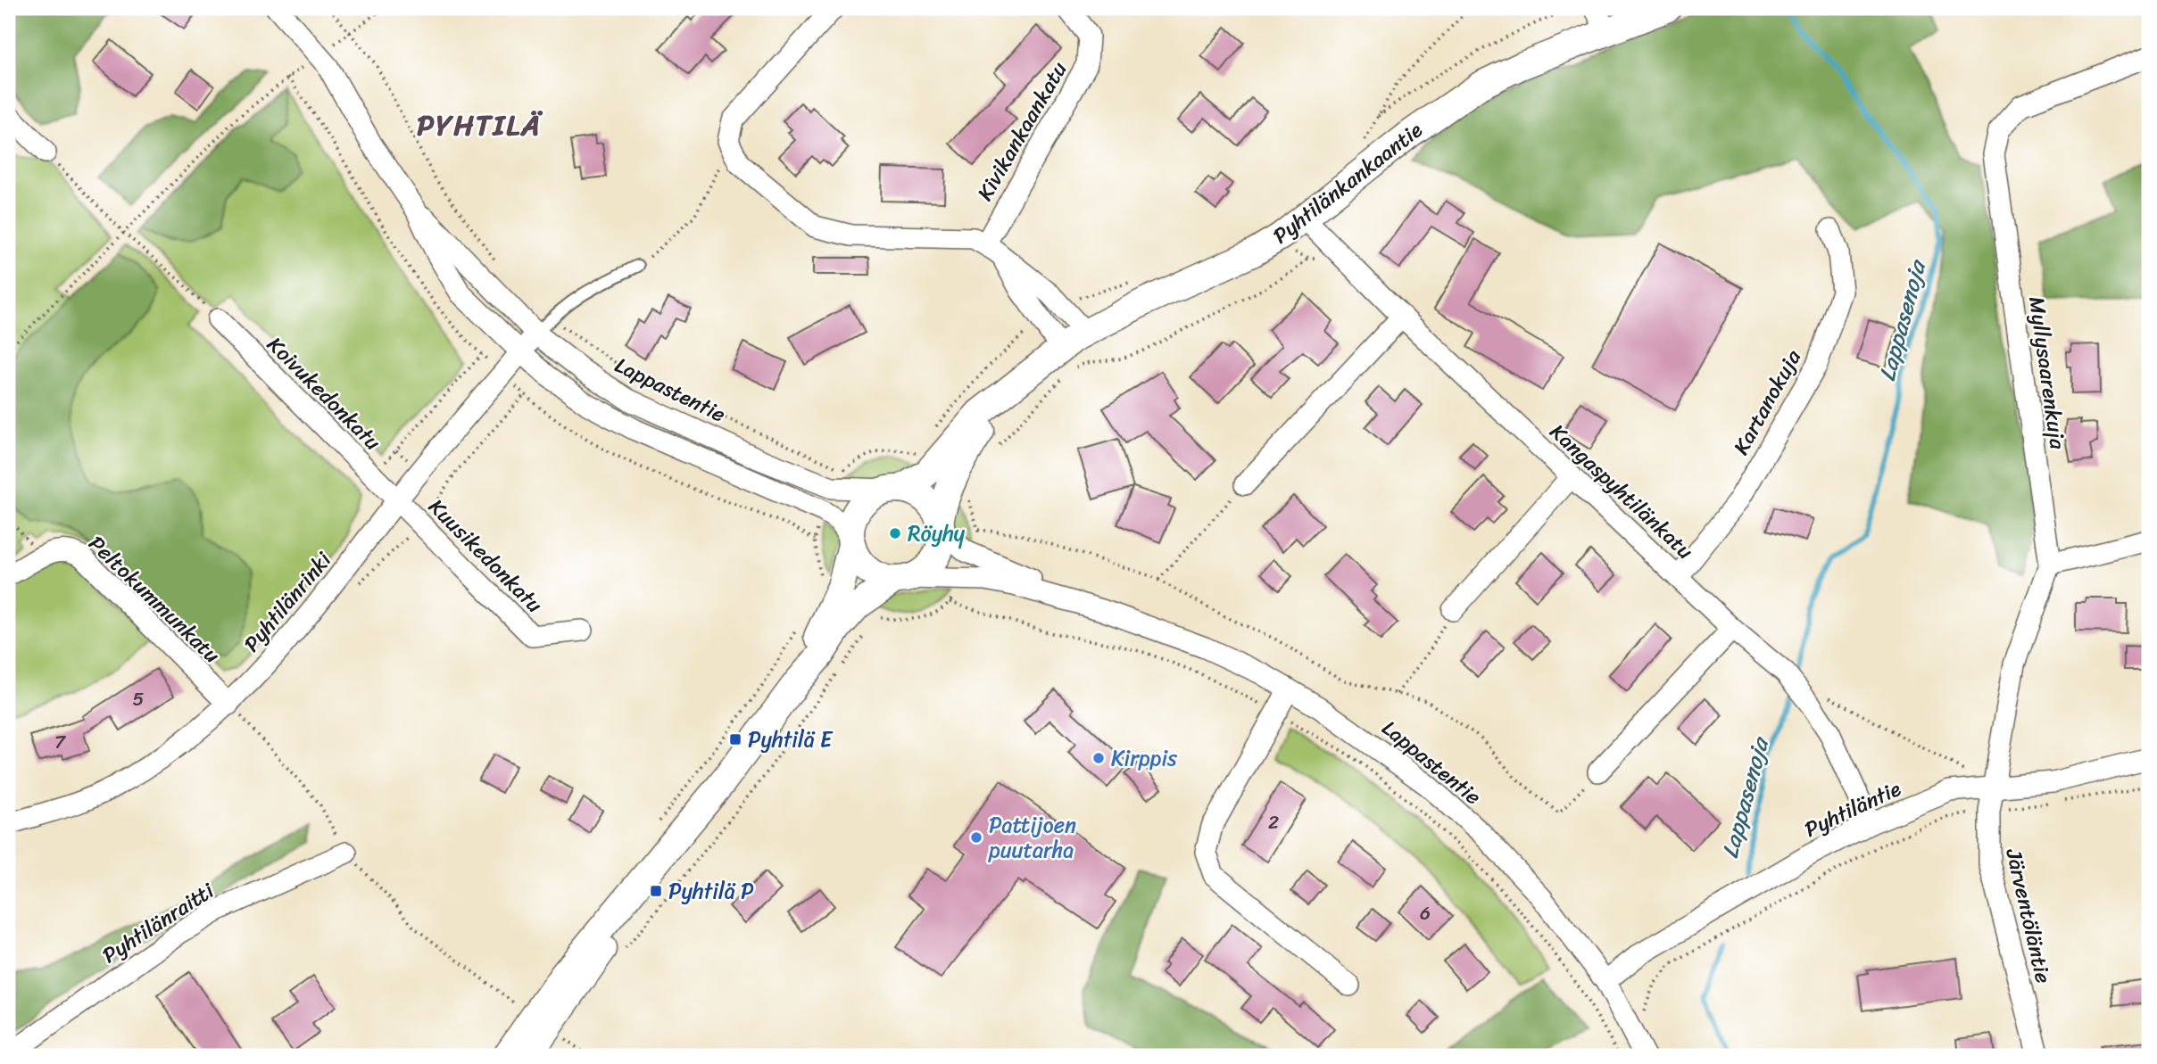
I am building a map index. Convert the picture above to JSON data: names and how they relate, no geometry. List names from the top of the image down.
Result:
{
  "streets": {
    "street": [
      "Kivikankaankatu",
      "Pyhtilänkankaantie",
      "Myllysaarenkuja",
      "Lappastentie",
      "Koivukedonkatu",
      "Kartanokuja",
      "Kangaspyhtilänkatu",
      "Kuusikedonkatu",
      "Peltokummunkatu",
      "Pyhtilänrinki",
      "Pyhtiläntie",
      "Järventöläntie",
      "Pyhtilänraitti"
    ]
  },
  "crossings": [
    ["Pyhtilänkankaantie", "Lappastentie"],
    ["Pyhtilänkankaantie", "Kangaspyhtilänkatu"],
    ["Myllysaarenkuja", "Pyhtiläntie"],
    ["Myllysaarenkuja", "Järventöläntie"],
    ["Lappastentie", "Pyhtilänrinki"],
    ["Lappastentie", "Pyhtiläntie"],
    ["Koivukedonkatu", "Kuusikedonkatu"],
    ["Koivukedonkatu", "Pyhtilänrinki"],
    ["Kartanokuja", "Kangaspyhtilänkatu"],
    ["Kangaspyhtilänkatu", "Pyhtiläntie"],
    ["Kuusikedonkatu", "Pyhtilänrinki"],
    ["Peltokummunkatu", "Pyhtilänrinki"],
    ["Pyhtiläntie", "Järventöläntie"]
  ],
  "districts": ["PYHTILÄ"],
  "water": ["Lappasenoja"],
  "places": {
    "other": ["Röyhy", "Kirppis", "Pattijoen puutarha"],
    "transit": ["Pyhtilä E", "Pyhtilä P"]
  },
  "house_numbers": [
    "5",
    "7",
    "2",
    "6"
  ]
}
